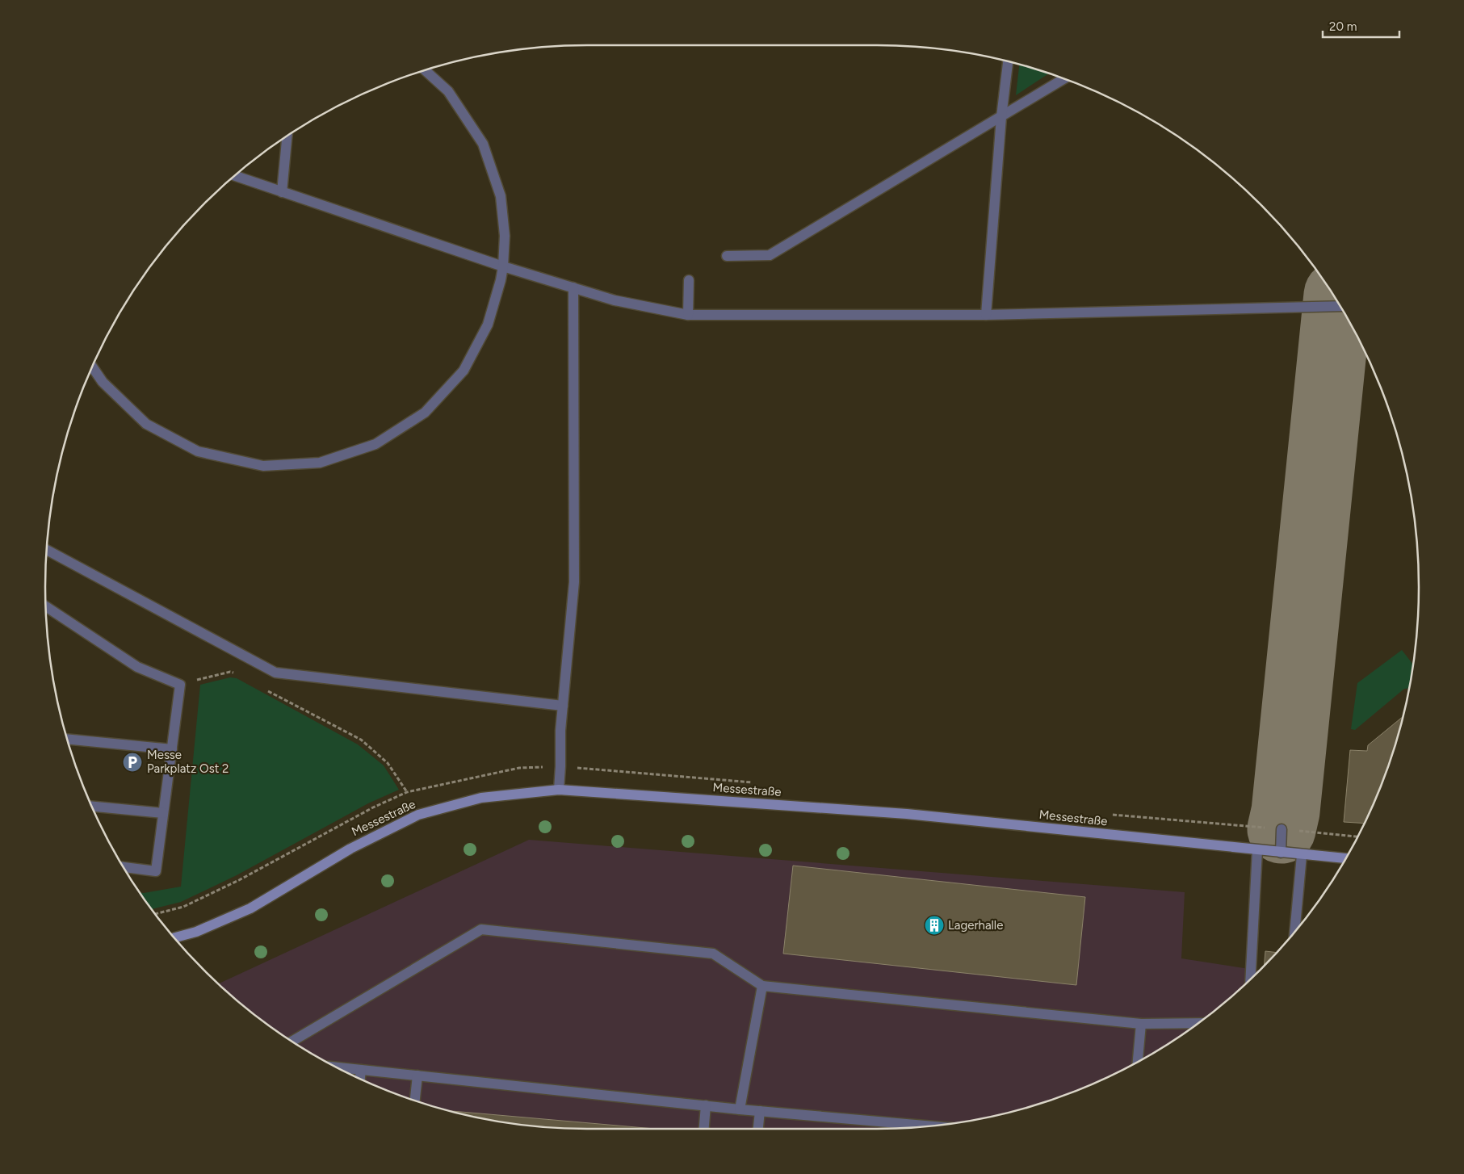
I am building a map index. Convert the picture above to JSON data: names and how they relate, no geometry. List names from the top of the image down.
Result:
{
  "streets": {
    "street": ["Messestraße"]
  },
  "places": {
    "parking": ["Messe Parkplatz Ost 2"],
    "building": ["Lagerhalle"]
  },
  "scale_bar": "20 m"
}
